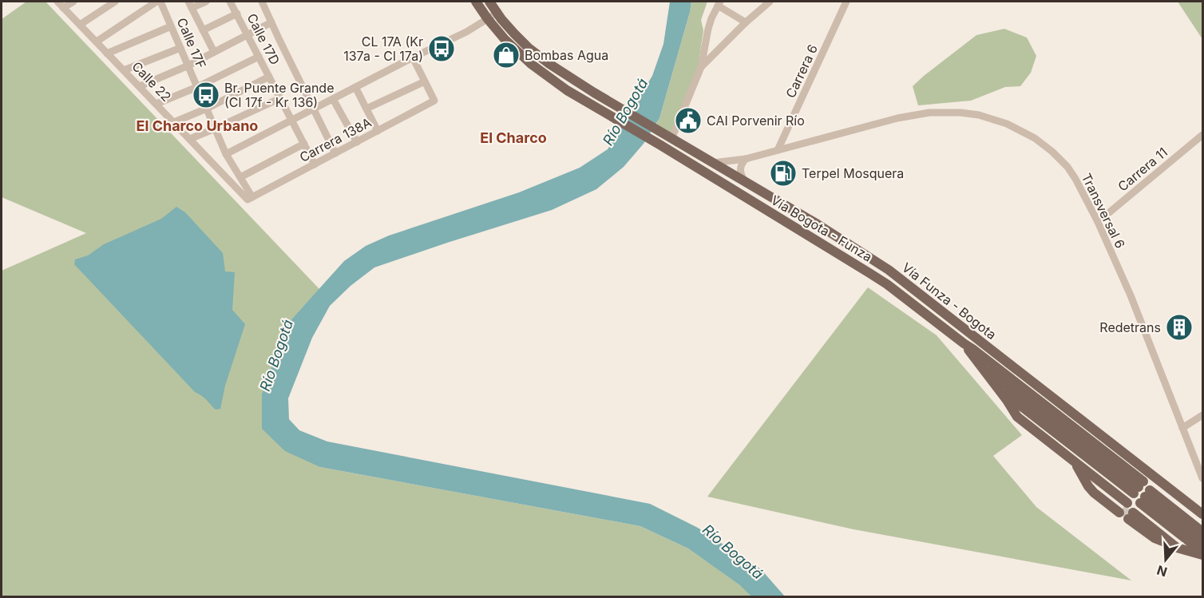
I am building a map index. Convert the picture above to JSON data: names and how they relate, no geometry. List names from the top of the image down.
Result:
{
  "streets": {
    "main road": ["Vía Bogota - Funza", "Vía Funza - Bogota"],
    "street": [
      "Calle 17D",
      "Calle 17F",
      "Carrera 6",
      "Calle 22",
      "Carrera 138A",
      "Carrera 11",
      "Transversal 6"
    ]
  },
  "crossings": [
    ["Calle 17D", "Carrera 138A"],
    ["Calle 17F", "Calle 22"],
    ["Calle 17F", "Carrera 138A"],
    ["Carrera 6", "Transversal 6"],
    ["Calle 22", "Carrera 138A"],
    ["Carrera 11", "Transversal 6"],
    ["Transversal 6", "Vía Funza - Bogota"]
  ],
  "districts": ["El Charco Urbano", "El Charco"],
  "water": ["Río Bogotá"],
  "places": {
    "bus stop": ["CL 17A (Kr 137a - Cl 17a)", "Br. Puente Grande (Cl 17f - Kr 136)"],
    "shop": ["Bombas Agua"],
    "public building": ["CAI Porvenir Río"],
    "fuel station": ["Terpel Mosquera"],
    "building": ["Redetrans"]
  },
  "north": "bottom"
}
